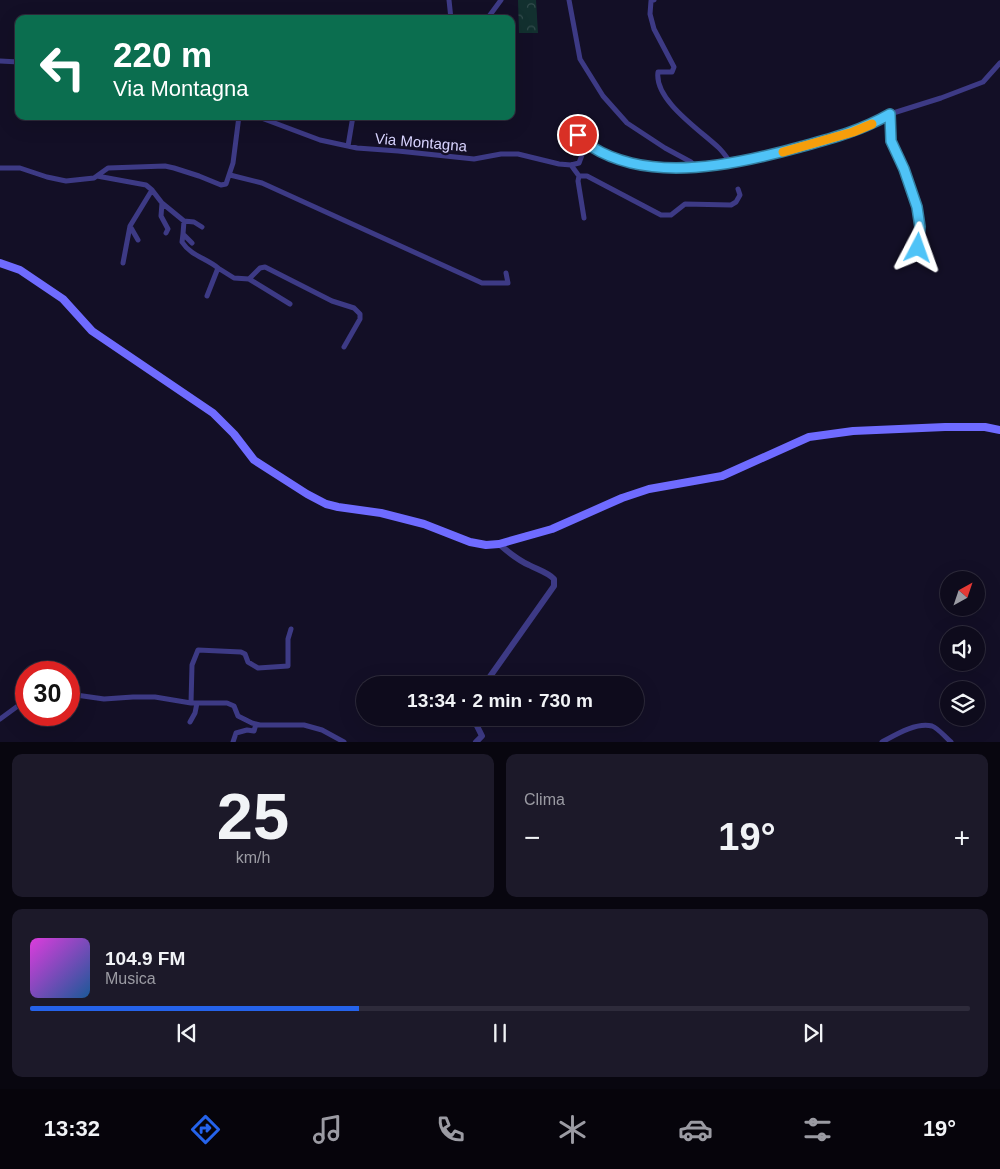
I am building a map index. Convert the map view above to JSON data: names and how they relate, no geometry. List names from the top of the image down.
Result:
{
  "streets": {
    "street": ["Via Montagna"]
  },
  "north": "top right",
  "page": {
    "turn": ["220 m", "Via Montagna"],
    "limit": "30",
    "trip": "13:34 · 2 min · 730 m",
    "tile": [
      ["25", "km/h"],
      "Clima"
    ],
    "heat": ["−", "19°", "+"],
    "song": ["104.9 FM", "Musica"],
    "tabs": ["13:32", "19°"]
  }
}
